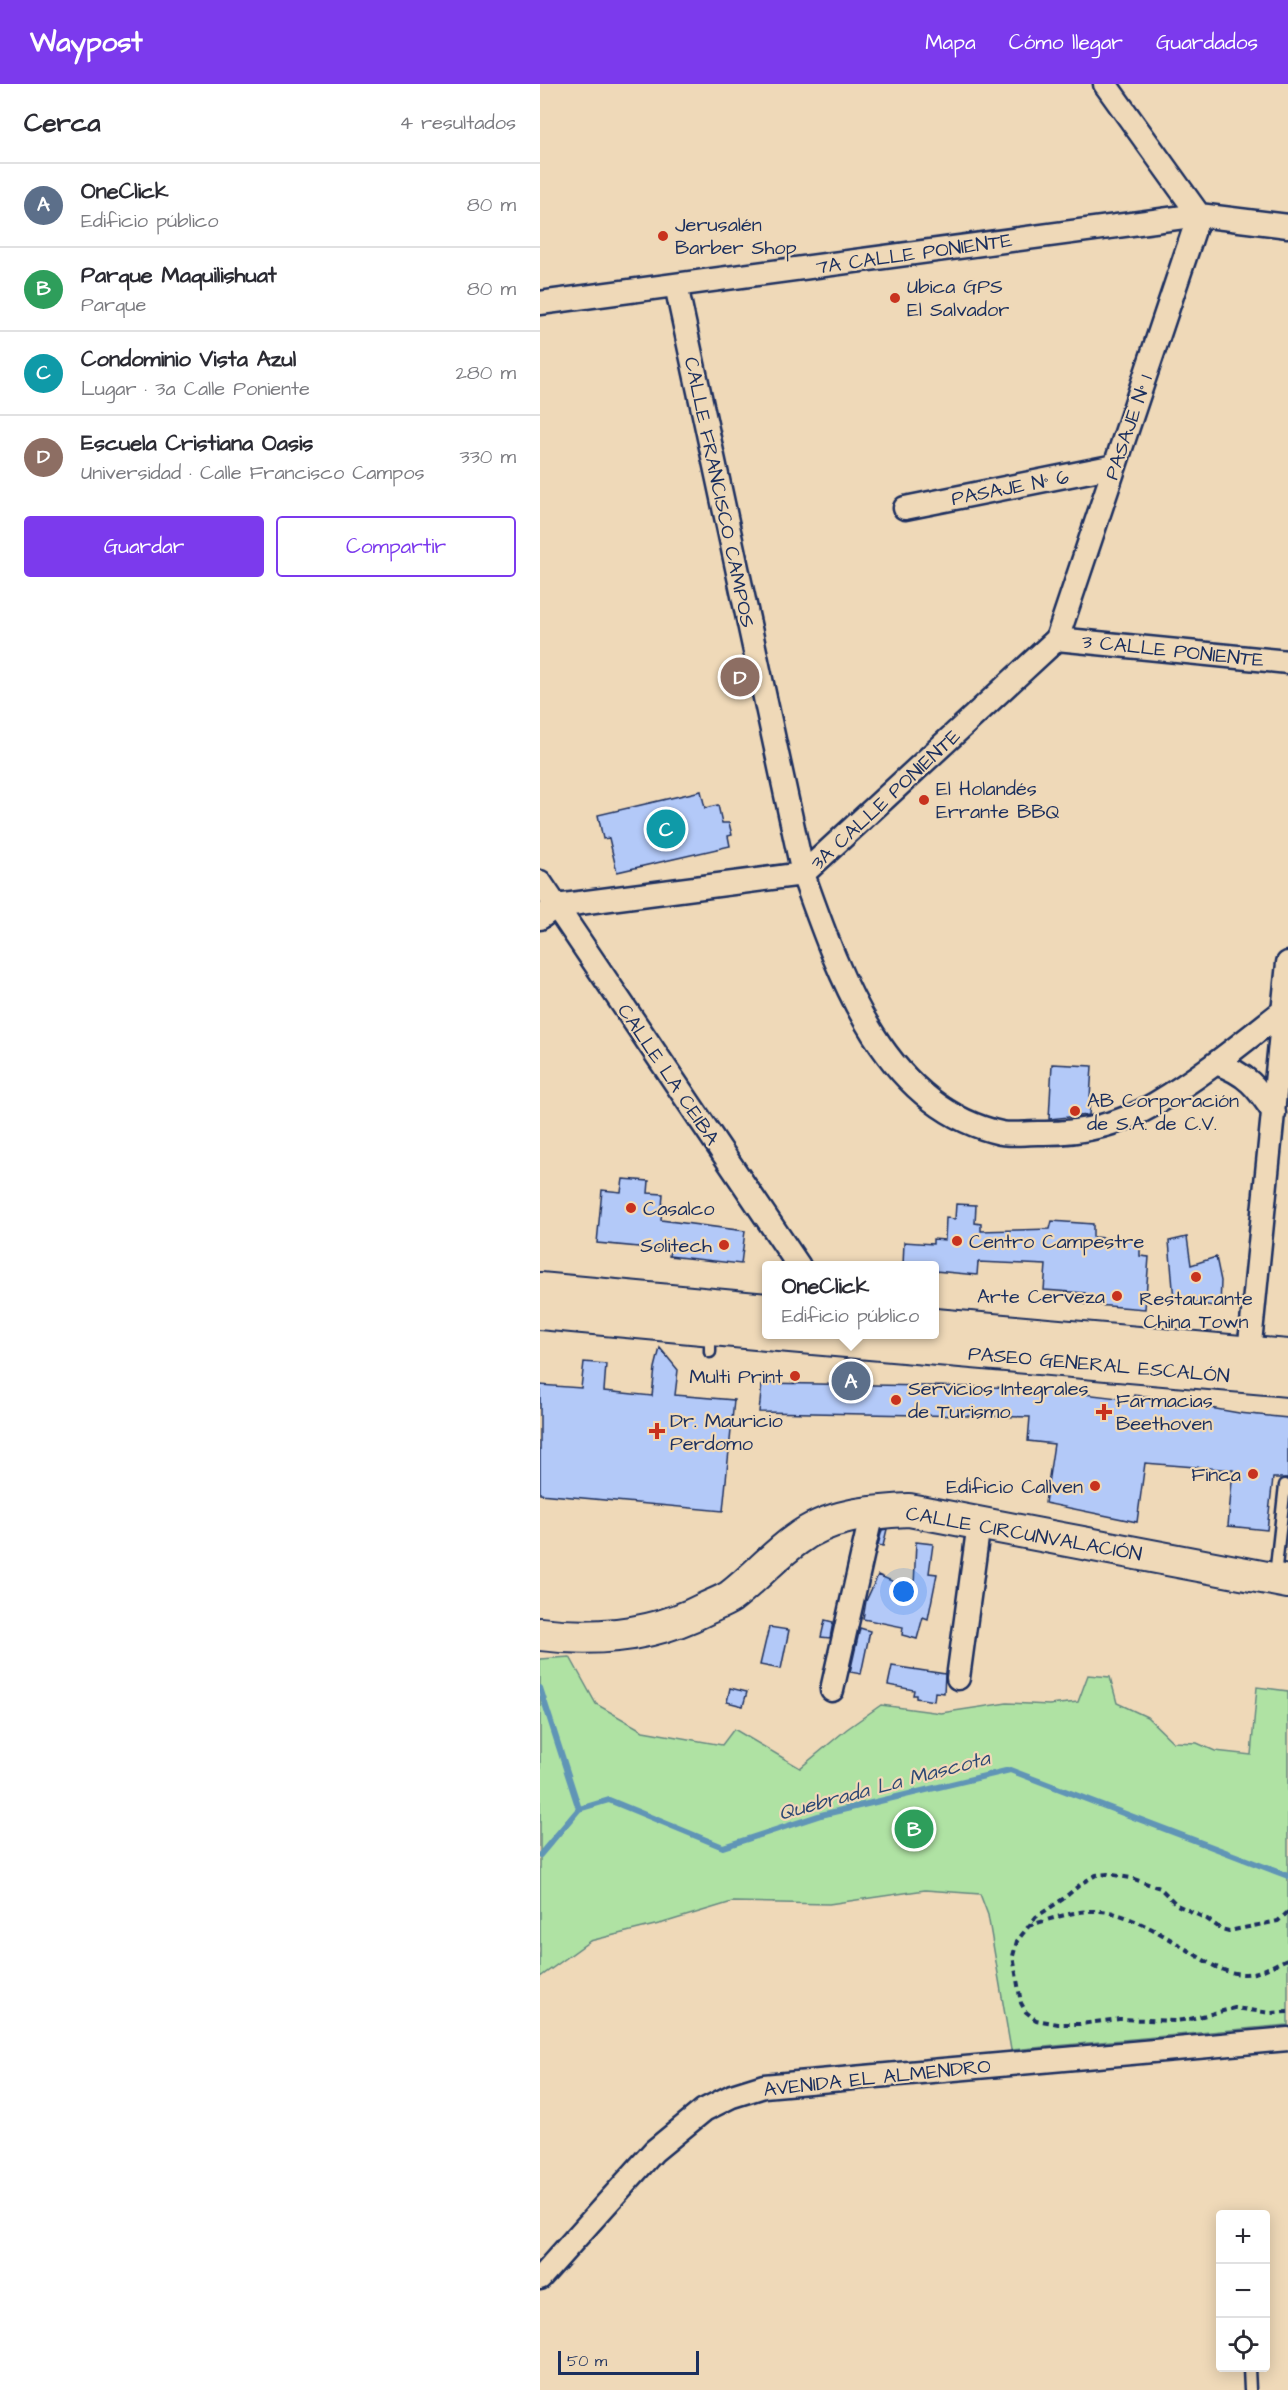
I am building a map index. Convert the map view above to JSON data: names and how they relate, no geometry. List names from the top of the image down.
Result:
{
  "streets": {
    "main road": ["PASEO GENERAL ESCALÓN", "CALLE CIRCUNVALACIÓN"],
    "street": [
      "7A CALLE PONIENTE",
      "PASAJE N° 1",
      "PASAJE N° 6",
      "CALLE FRANCISCO CAMPOS",
      "3 CALLE PONIENTE",
      "3A CALLE PONIENTE",
      "CALLE LA CEIBA",
      "AVENIDA EL ALMENDRO"
    ]
  },
  "crossings": [
    ["7A CALLE PONIENTE", "PASAJE N° 1"],
    ["7A CALLE PONIENTE", "CALLE FRANCISCO CAMPOS"],
    ["PASAJE N° 1", "PASAJE N° 6"],
    ["PASAJE N° 1", "3 CALLE PONIENTE"],
    ["PASAJE N° 1", "3A CALLE PONIENTE"],
    ["CALLE FRANCISCO CAMPOS", "3A CALLE PONIENTE"],
    ["3 CALLE PONIENTE", "3A CALLE PONIENTE"],
    ["3A CALLE PONIENTE", "CALLE LA CEIBA"]
  ],
  "water": ["Quebrada La Mascota"],
  "places": {
    "other": [
      "Jerusalén Barber Shop",
      "Ubica GPS El Salvador",
      "El Holandés Errante BBQ",
      "AB Corporación de S.A. de C.V.",
      "Casalco",
      "Centro Campestre",
      "Solitech",
      "Restaurante China Town",
      "Arte Cerveza",
      "Multi Print",
      "Servicios Integrales de Turismo",
      "Finca",
      "Edificio Callven"
    ],
    "health": ["Farmacias Beethoven", "Dr. Mauricio Perdomo"]
  },
  "scale_bar": "50 m",
  "page": {
    "header": "Waypost",
    "nav": ["Mapa", "Cómo llegar", "Guardados"],
    "heading": ["Cerca", "4 resultados"],
    "list": [
      {
        "mark": "A",
        "name": "OneClick",
        "note": "Edificio público",
        "value": "80 m"
      },
      {
        "mark": "B",
        "name": "Parque Maquilishuat",
        "note": "Parque",
        "value": "80 m"
      },
      {
        "mark": "C",
        "name": "Condominio Vista Azul",
        "note": "Lugar · 3a Calle Poniente",
        "value": "280 m"
      },
      {
        "mark": "D",
        "name": "Escuela Cristiana Oasis",
        "note": "Universidad · Calle Francisco Campos",
        "value": "330 m"
      }
    ],
    "buttons": ["Guardar", "Compartir"],
    "pins": [
      "D",
      "C",
      "A",
      "B"
    ],
    "popup": ["OneClick", "Edificio público"],
    "map_buttons": ["+", "−"],
    "scale": "50 m"
  }
}
